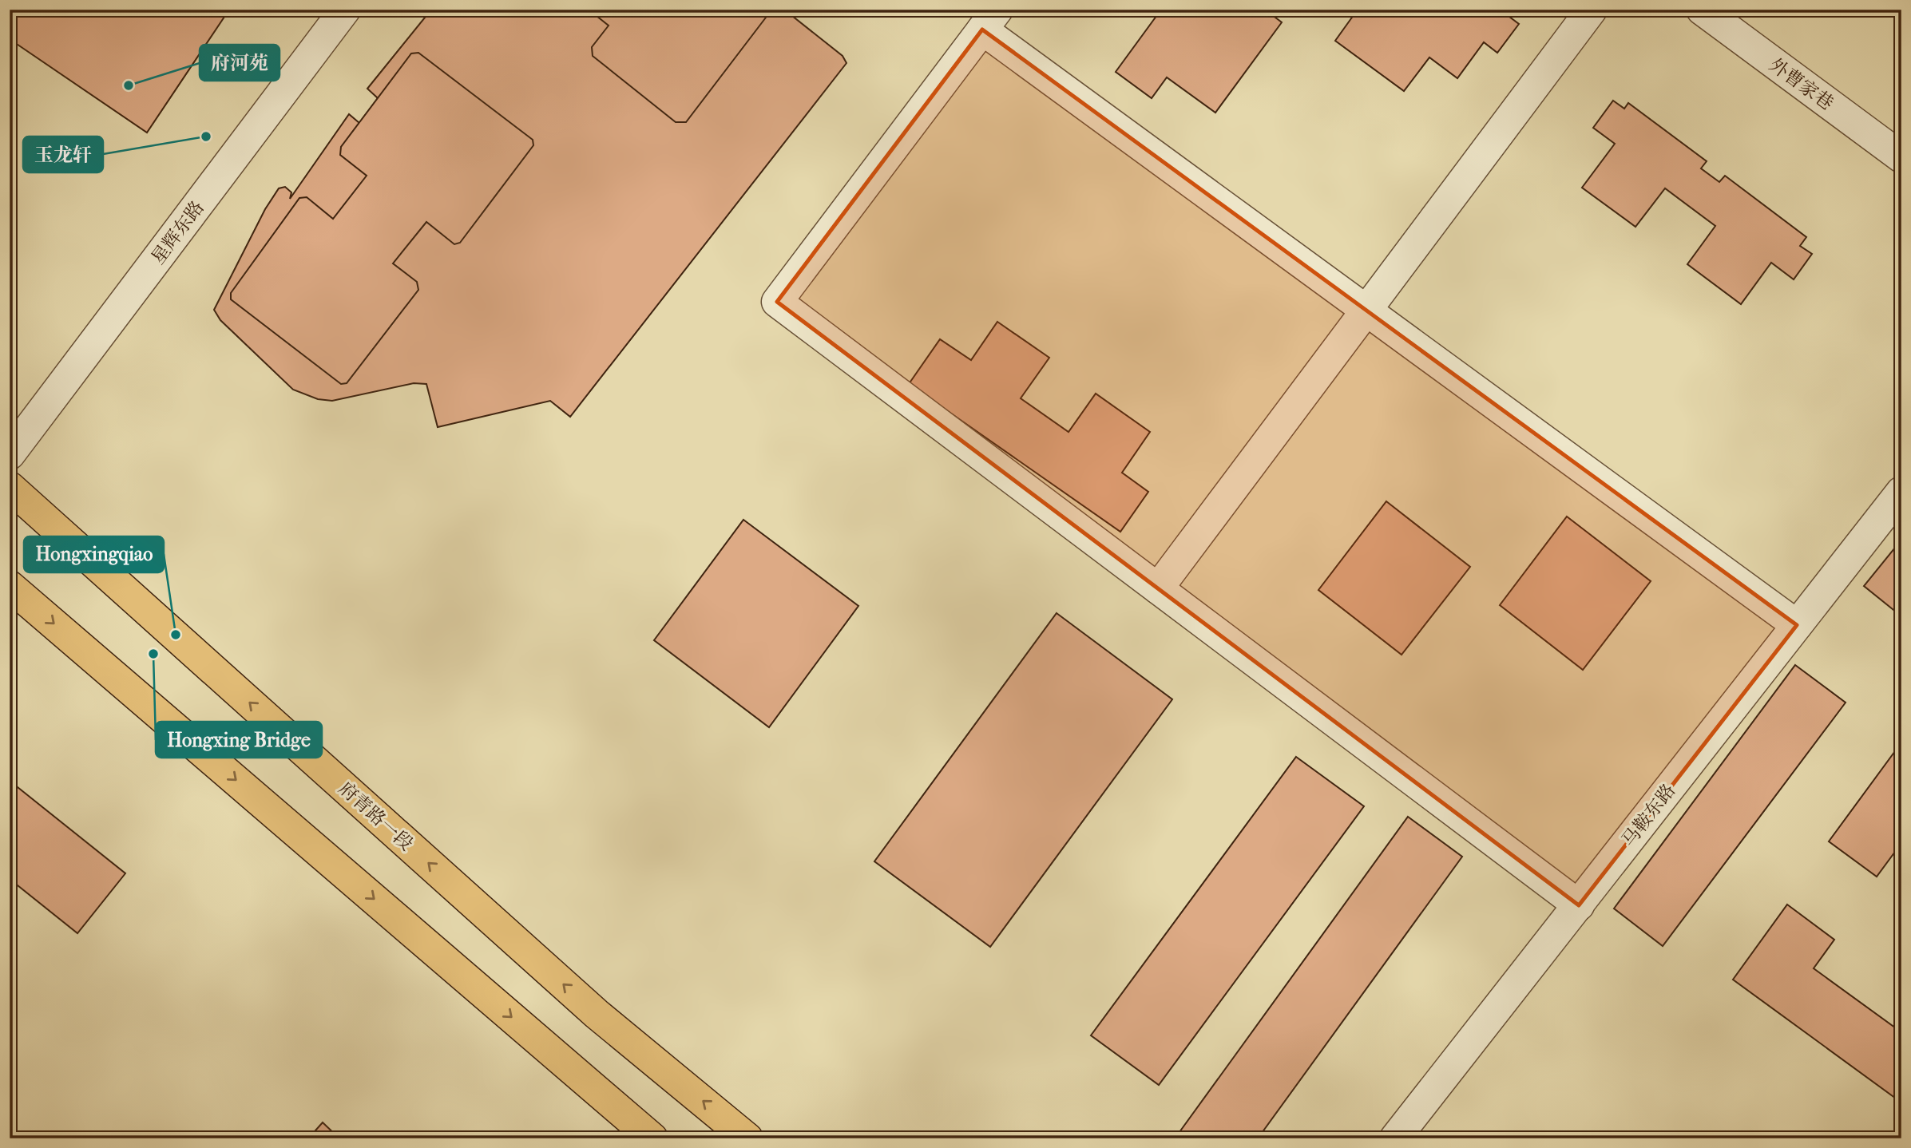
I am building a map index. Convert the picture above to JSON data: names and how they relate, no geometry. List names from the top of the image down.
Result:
{
  "streets": {
    "main road": ["府青路一段"],
    "street": ["外曹家巷", "星辉东路", "马鞍东路"]
  },
  "places": [
    "府河苑",
    "玉龙轩",
    "Hongxingqiao",
    "Hongxing Bridge"
  ]
}
